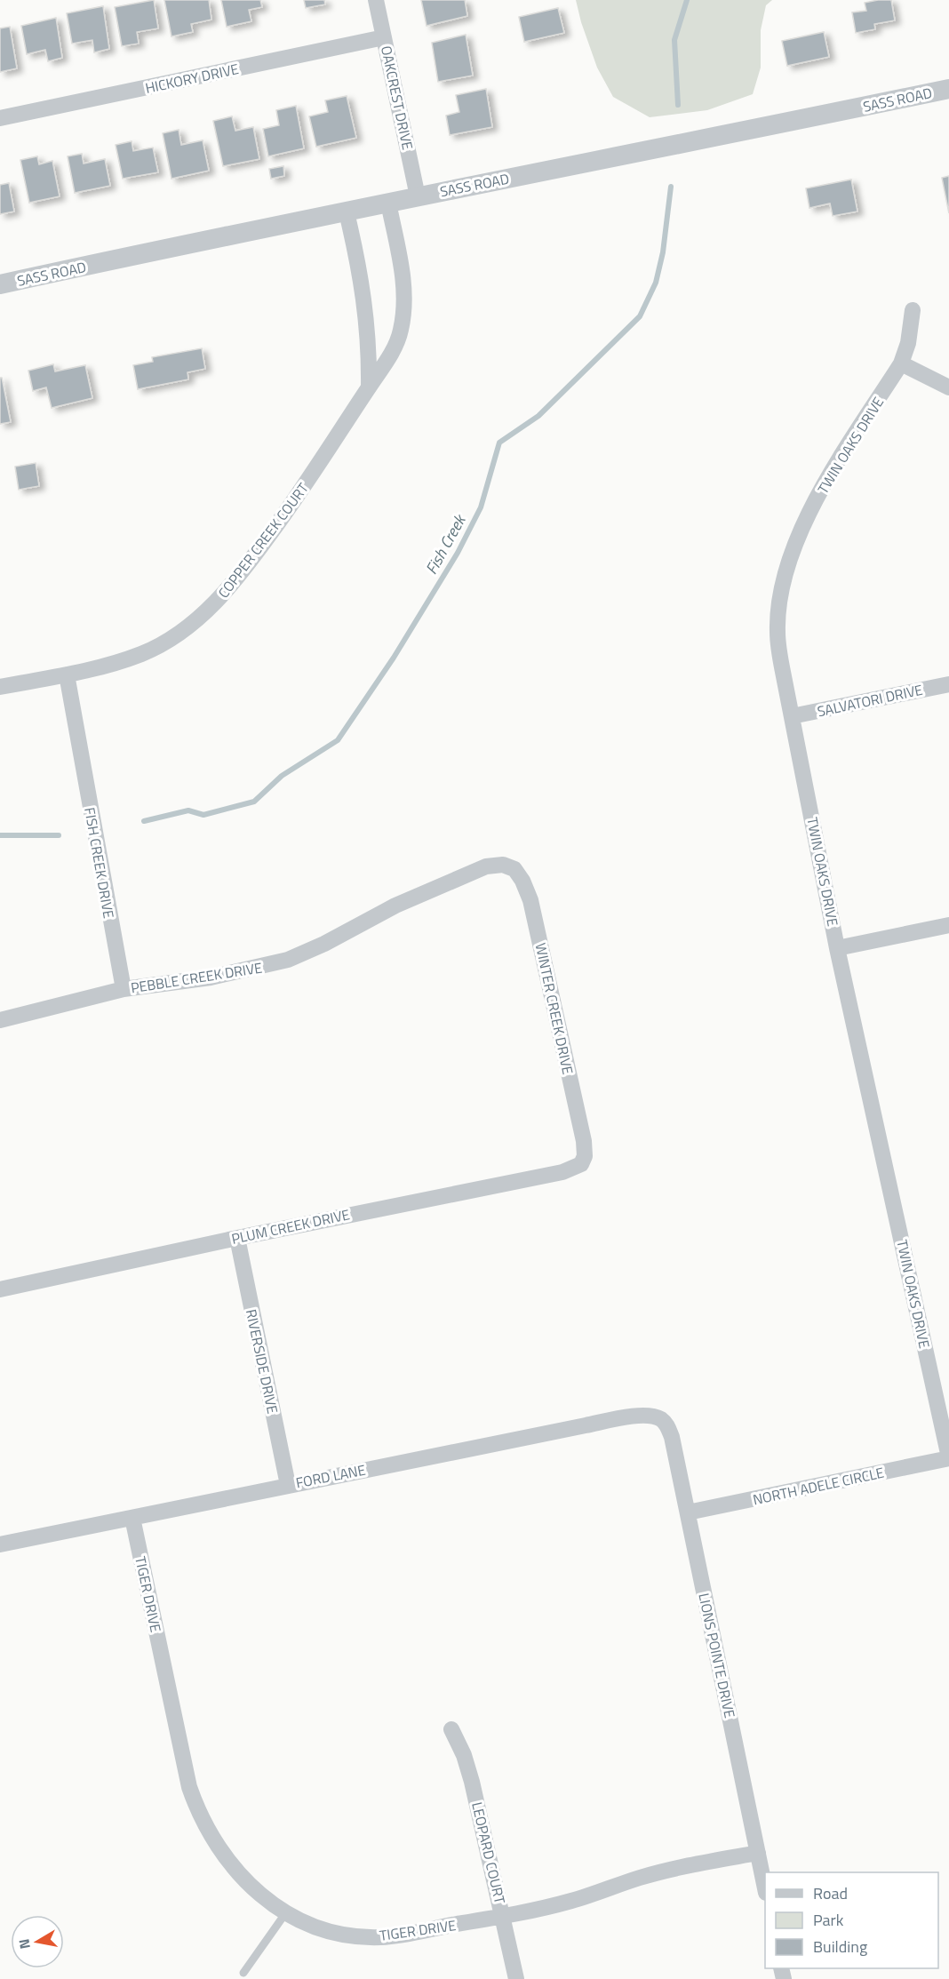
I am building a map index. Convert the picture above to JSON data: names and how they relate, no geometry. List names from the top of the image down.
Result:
{
  "streets": {
    "street": [
      "HICKORY DRIVE",
      "OAKCREST DRIVE",
      "SASS ROAD",
      "TWIN OAKS DRIVE",
      "COPPER CREEK COURT",
      "SALVATORI DRIVE",
      "FISH CREEK DRIVE",
      "PEBBLE CREEK DRIVE",
      "WINTER CREEK DRIVE",
      "PLUM CREEK DRIVE",
      "RIVERSIDE DRIVE",
      "FORD LANE",
      "NORTH ADELE CIRCLE",
      "TIGER DRIVE",
      "LIONS POINTE DRIVE",
      "LEOPARD COURT"
    ]
  },
  "crossings": [
    ["HICKORY DRIVE", "OAKCREST DRIVE"],
    ["OAKCREST DRIVE", "SASS ROAD"],
    ["SASS ROAD", "COPPER CREEK COURT"],
    ["TWIN OAKS DRIVE", "SALVATORI DRIVE"],
    ["TWIN OAKS DRIVE", "NORTH ADELE CIRCLE"],
    ["COPPER CREEK COURT", "FISH CREEK DRIVE"],
    ["FISH CREEK DRIVE", "PEBBLE CREEK DRIVE"],
    ["PEBBLE CREEK DRIVE", "WINTER CREEK DRIVE"],
    ["WINTER CREEK DRIVE", "PLUM CREEK DRIVE"],
    ["PLUM CREEK DRIVE", "RIVERSIDE DRIVE"],
    ["RIVERSIDE DRIVE", "FORD LANE"],
    ["FORD LANE", "TIGER DRIVE"],
    ["FORD LANE", "LIONS POINTE DRIVE"],
    ["NORTH ADELE CIRCLE", "LIONS POINTE DRIVE"],
    ["TIGER DRIVE", "LIONS POINTE DRIVE"],
    ["TIGER DRIVE", "LEOPARD COURT"]
  ],
  "water": ["Fish Creek"],
  "legend": ["Road", "Park", "Building"],
  "north": "left"
}
